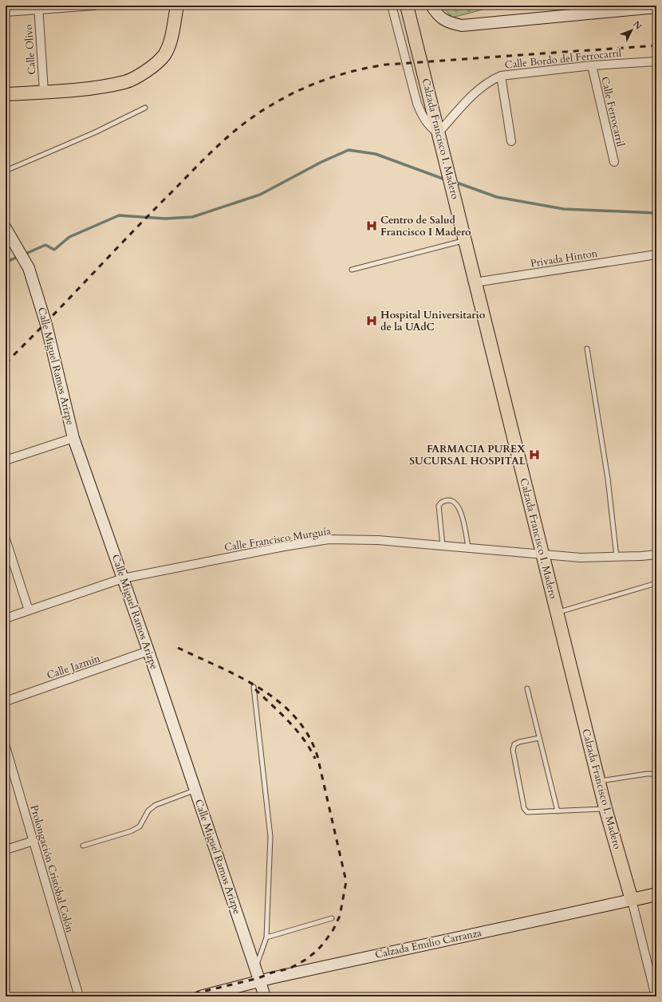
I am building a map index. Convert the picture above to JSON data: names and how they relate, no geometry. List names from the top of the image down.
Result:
{
  "streets": {
    "main road": ["Calzada Francisco I. Madero", "Calle Miguel Ramos Arizpe", "Calzada Emilio Carranza"],
    "street": [
      "Calle Olivo",
      "Calle Bordo del Ferrocarril",
      "Calle Ferrocarril",
      "Privada Hinton",
      "Calle Francisco Murguía",
      "Calle Jazmín",
      "Prolongación Cristóbal Colón"
    ]
  },
  "crossings": [
    ["Calle Bordo del Ferrocarril", "Calle Ferrocarril"],
    ["Calle Bordo del Ferrocarril", "Calzada Francisco I. Madero"],
    ["Calzada Francisco I. Madero", "Privada Hinton"],
    ["Calzada Francisco I. Madero", "Calle Francisco Murguía"],
    ["Calzada Francisco I. Madero", "Calzada Emilio Carranza"],
    ["Calle Miguel Ramos Arizpe", "Calle Francisco Murguía"],
    ["Calle Miguel Ramos Arizpe", "Calle Jazmín"],
    ["Calle Miguel Ramos Arizpe", "Calzada Emilio Carranza"]
  ],
  "places": {
    "hospital": ["Centro de Salud Francisco I Madero", "Hospital Universitario de la UAdC", "FARMACIA PUREX SUCURSAL HOSPITAL"]
  },
  "north": "top right"
}
